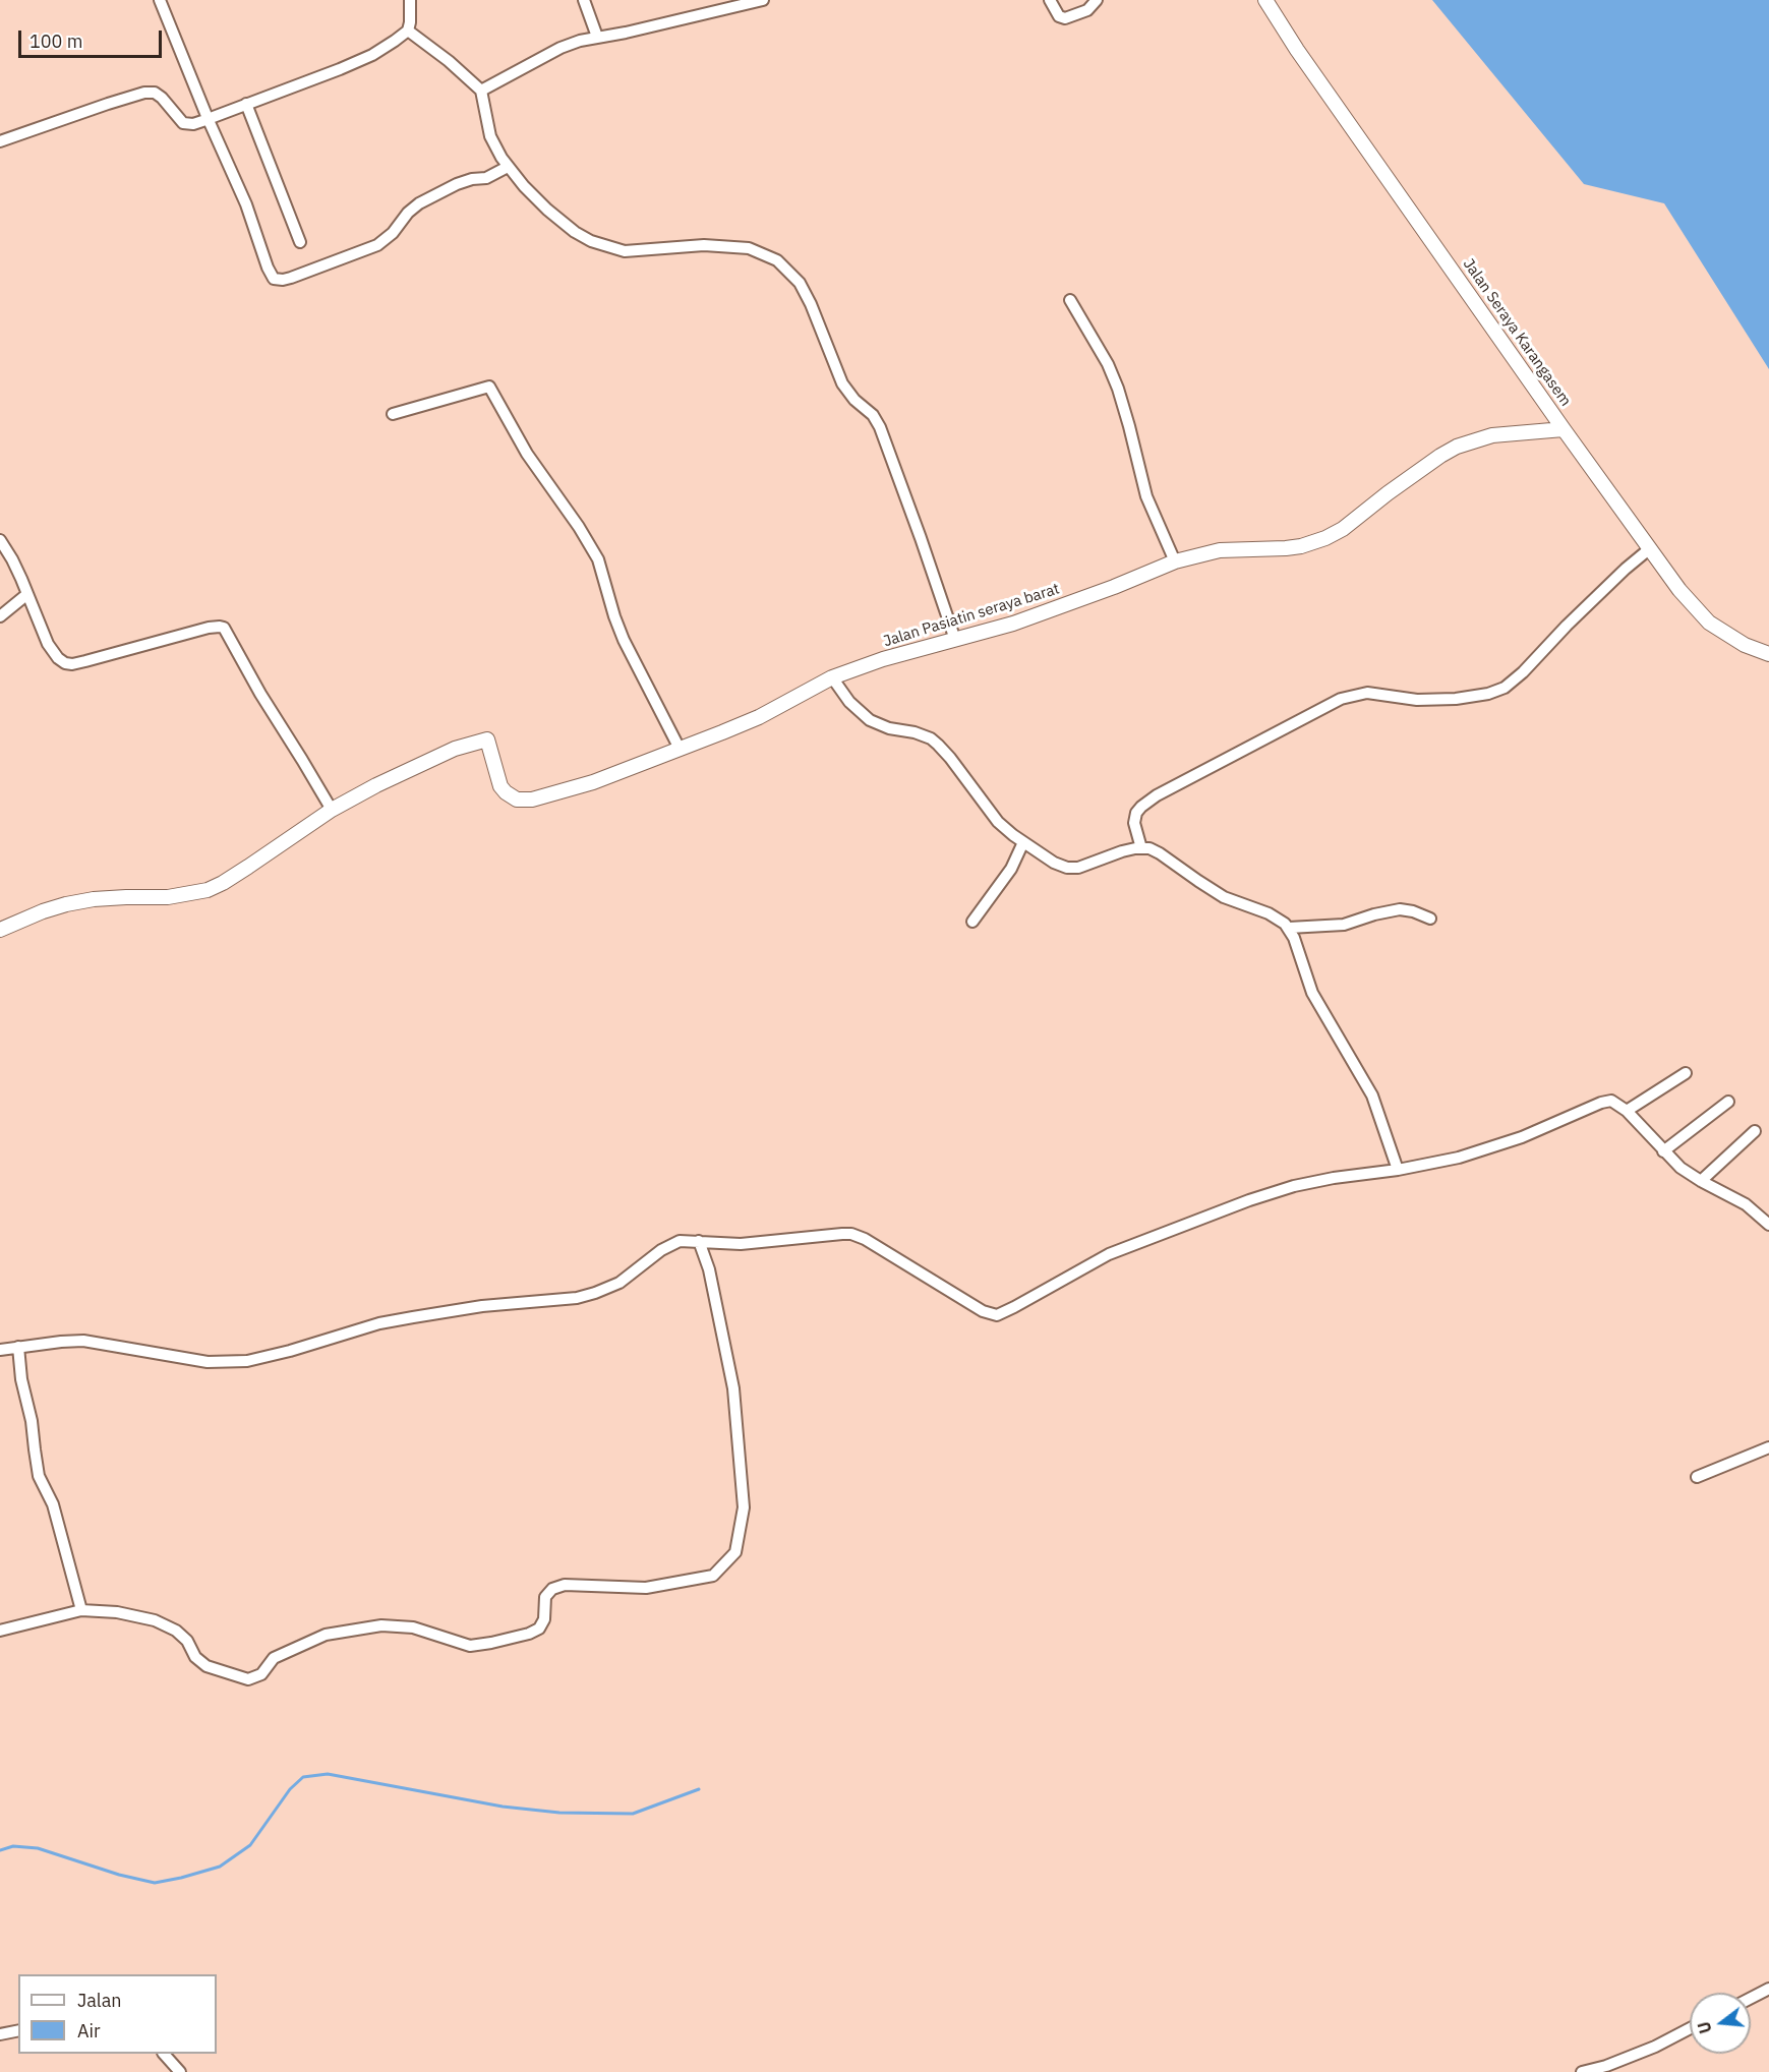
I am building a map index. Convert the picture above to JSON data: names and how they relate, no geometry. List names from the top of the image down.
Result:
{
  "streets": {
    "street": ["Jalan Seraya Karangasem", "Jalan Pasiatin seraya barat"]
  },
  "crossings": [
    ["Jalan Seraya Karangasem", "Jalan Pasiatin seraya barat"]
  ],
  "legend": ["Jalan", "Air"],
  "scale_bar": "100 m",
  "north": "left"
}
